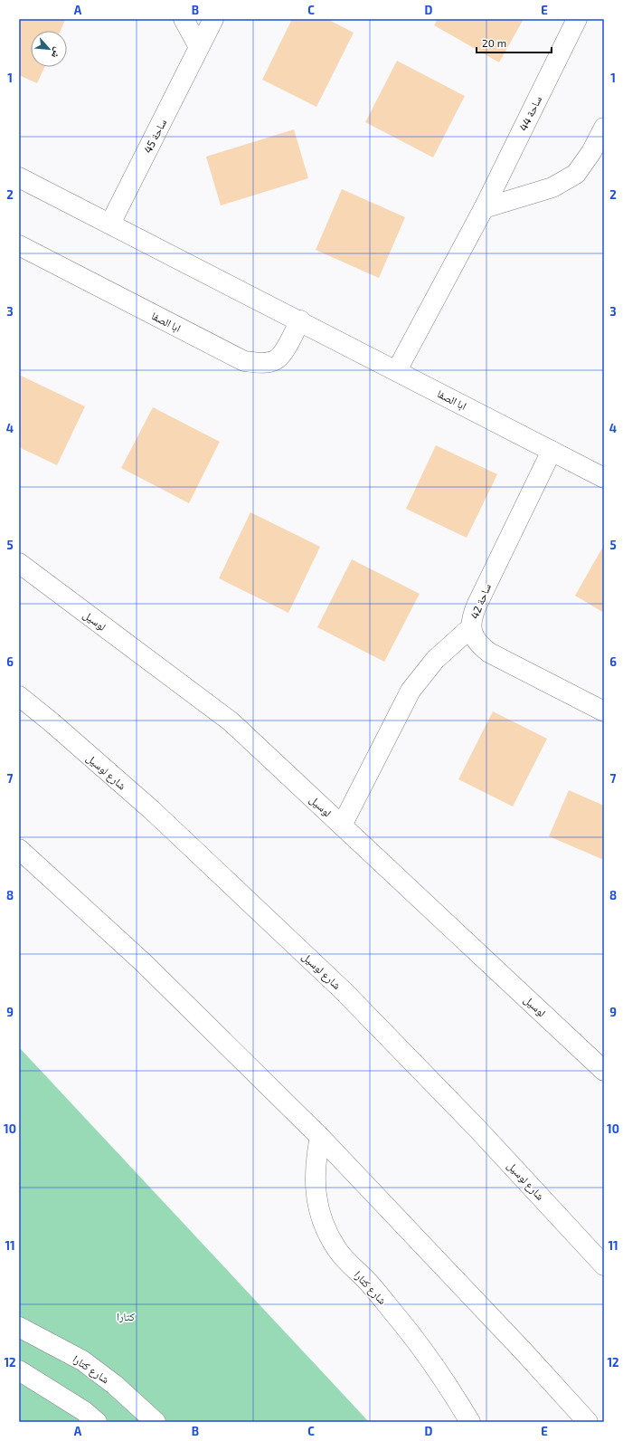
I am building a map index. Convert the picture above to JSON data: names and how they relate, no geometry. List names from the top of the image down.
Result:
{
  "streets": {
    "main road": [
      "ساحة 44",
      "ساحة 45",
      "ابا الصفا",
      "ساحة 42",
      "لوسيل",
      "شارع لوسيل",
      "شارع كتارا"
    ]
  },
  "crossings": [
    ["ساحة 44", "ابا الصفا"],
    ["ساحة 45", "ابا الصفا"],
    ["ابا الصفا", "ساحة 42"]
  ],
  "parks": ["كتارا"],
  "scale_bar": "20 m",
  "north": "bottom right",
  "grid": {
    "columns": [
      "A",
      "B",
      "C",
      "D",
      "E"
    ],
    "rows": [
      "1",
      "2",
      "3",
      "4",
      "5",
      "6",
      "7",
      "8",
      "9",
      "10",
      "11",
      "12"
    ]
  }
}
